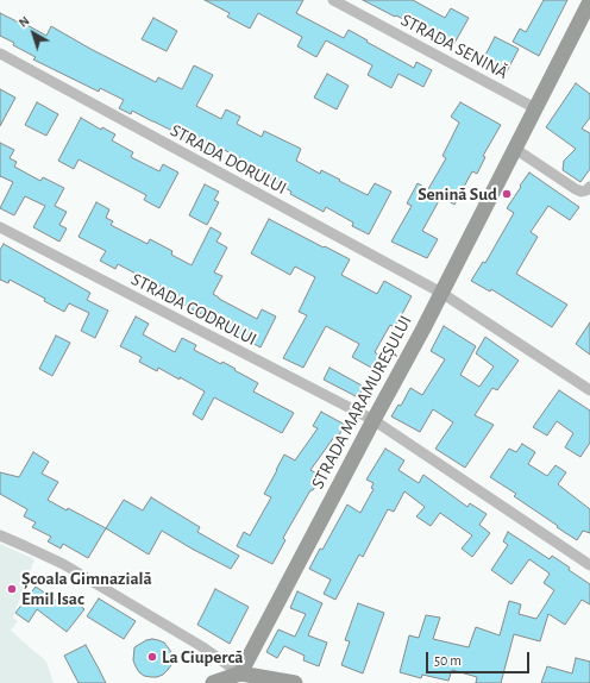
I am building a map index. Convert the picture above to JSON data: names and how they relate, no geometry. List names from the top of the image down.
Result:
{
  "streets": {
    "main road": ["STRADA MARAMUREȘULUI"],
    "street": ["STRADA SENINĂ", "STRADA DORULUI", "STRADA CODRULUI"]
  },
  "crossings": [
    ["STRADA SENINĂ", "STRADA MARAMUREȘULUI"],
    ["STRADA DORULUI", "STRADA MARAMUREȘULUI"],
    ["STRADA CODRULUI", "STRADA MARAMUREȘULUI"]
  ],
  "places": ["Senină Sud", "Școala Gimnazială Emil Isac", "La Ciupercă"],
  "scale_bar": "50 m",
  "north": "top left"
}
